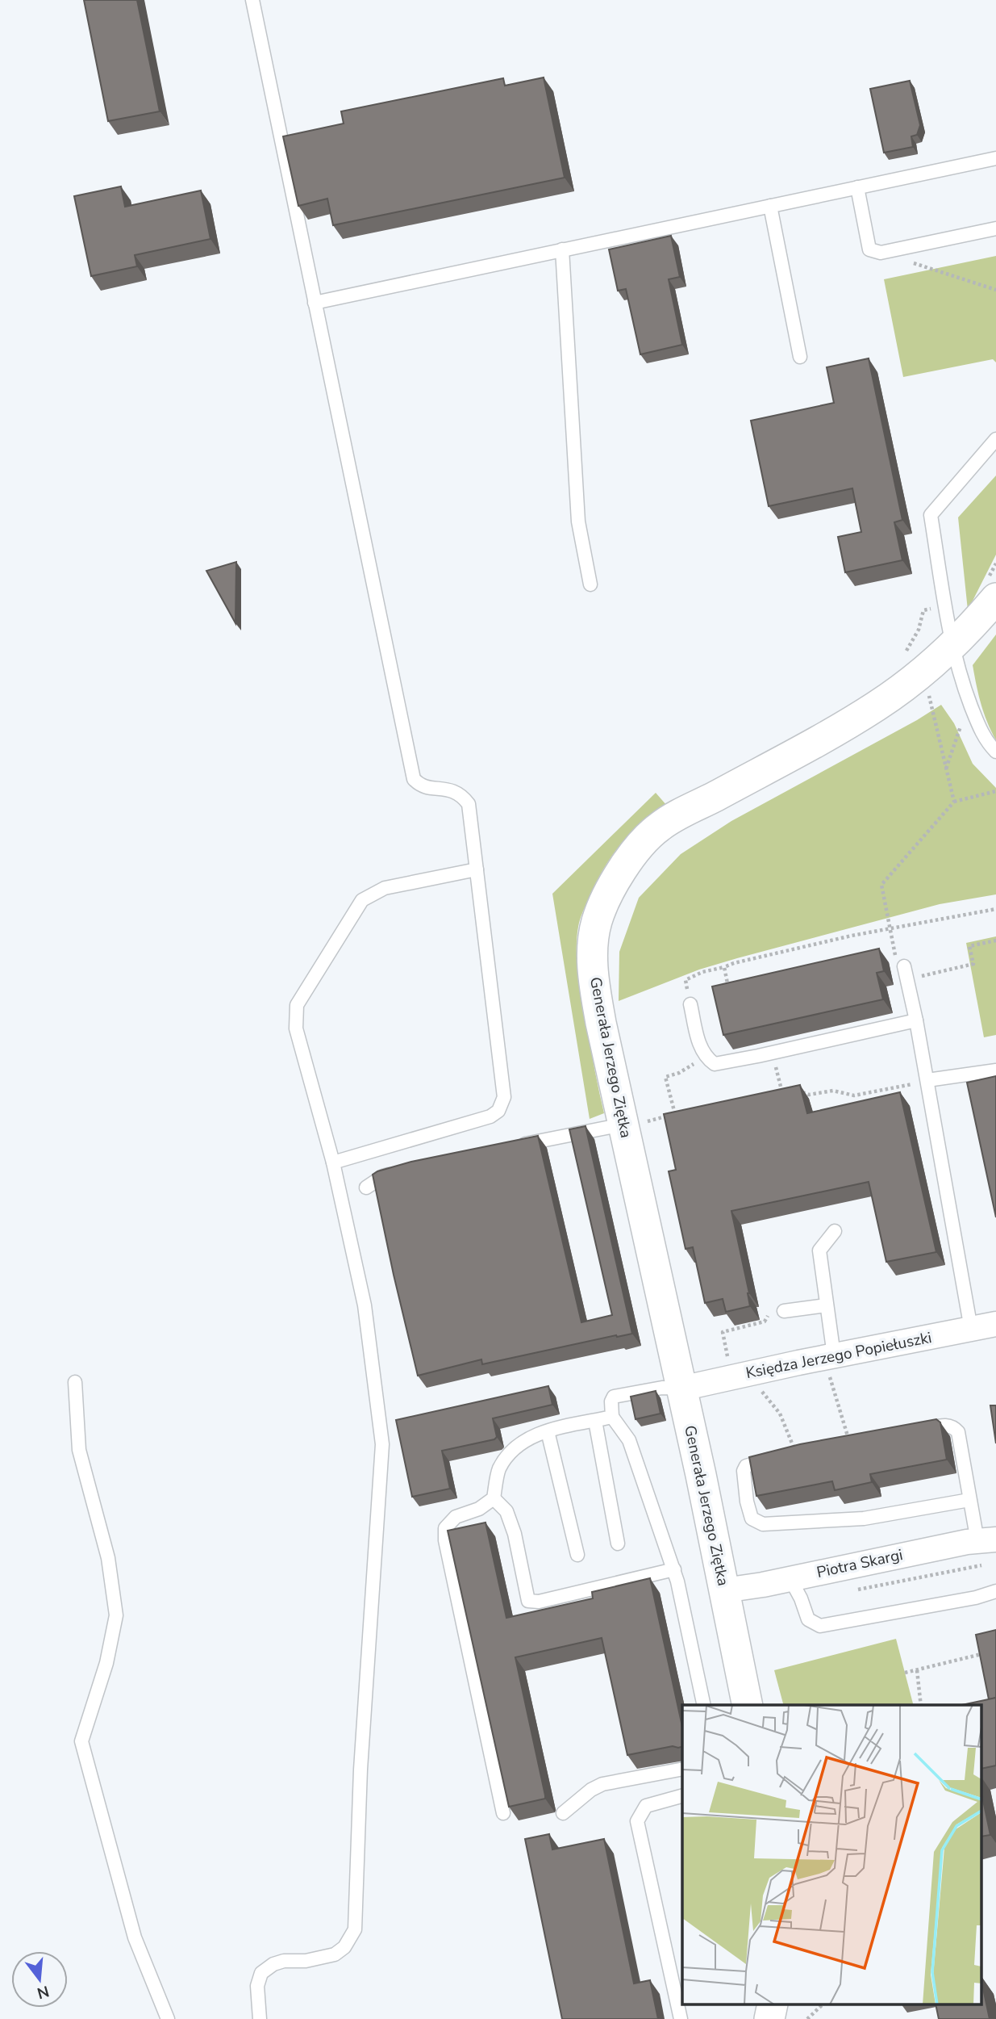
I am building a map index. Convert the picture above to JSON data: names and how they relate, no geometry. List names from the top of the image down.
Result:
{
  "streets": {
    "street": ["Generała Jerzego Ziętka", "Księdza Jerzego Popiełuszki", "Piotra Skargi"]
  },
  "crossings": [
    ["Generała Jerzego Ziętka", "Księdza Jerzego Popiełuszki"],
    ["Generała Jerzego Ziętka", "Piotra Skargi"]
  ],
  "north": "bottom"
}
